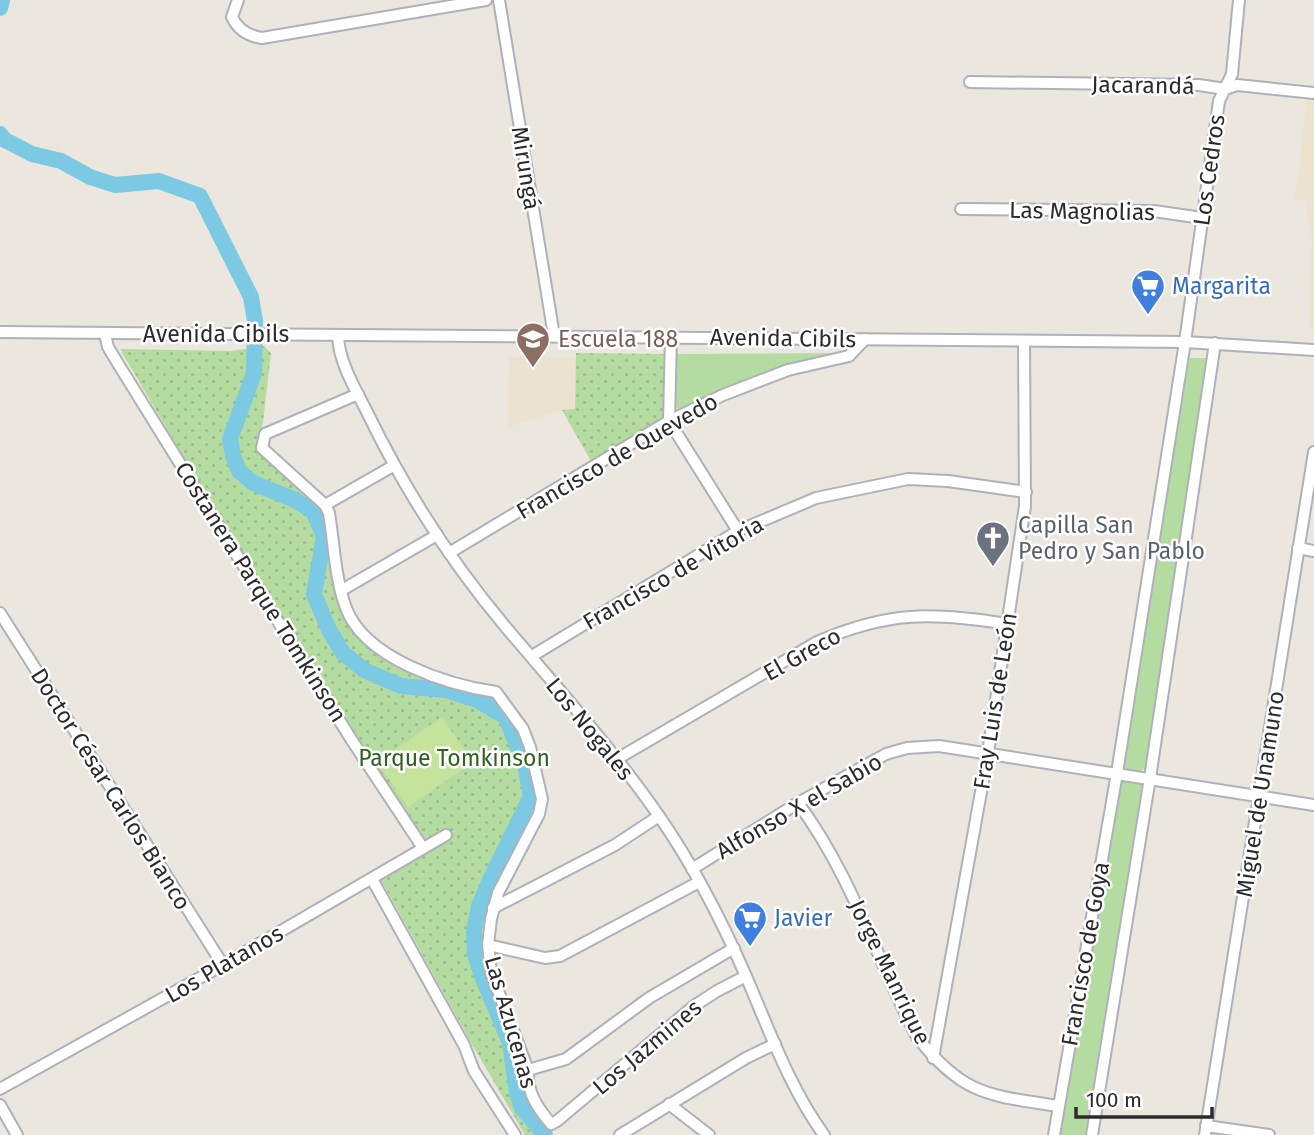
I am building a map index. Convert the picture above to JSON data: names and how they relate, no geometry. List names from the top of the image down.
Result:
{
  "streets": {
    "street": [
      "Jacarandá",
      "Mirungá",
      "Los Cedros",
      "Las Magnolias",
      "Avenida Cibils",
      "Francisco de Quevedo",
      "Francisco de Vitoria",
      "Costanera Parque Tomkinson",
      "El Greco",
      "Fray Luis de León",
      "Los Nogales",
      "Doctor César Carlos Bianco",
      "Miguel de Unamuno",
      "Alfonso X el Sabio",
      "Francisco de Goya",
      "Los Platanos",
      "Jorge Manrique",
      "Las Azucenas",
      "Los Jazmines"
    ]
  },
  "crossings": [
    ["Jacarandá", "Los Cedros"],
    ["Mirungá", "Avenida Cibils"],
    ["Los Cedros", "Las Magnolias"],
    ["Los Cedros", "Avenida Cibils"],
    ["Los Cedros", "Francisco de Goya"],
    ["Avenida Cibils", "Francisco de Quevedo"],
    ["Avenida Cibils", "Costanera Parque Tomkinson"],
    ["Avenida Cibils", "Fray Luis de León"],
    ["Avenida Cibils", "Los Nogales"],
    ["Avenida Cibils", "Francisco de Goya"],
    ["Francisco de Quevedo", "Los Nogales"],
    ["Francisco de Vitoria", "Fray Luis de León"],
    ["Francisco de Vitoria", "Los Nogales"],
    ["Costanera Parque Tomkinson", "Los Platanos"],
    ["El Greco", "Fray Luis de León"],
    ["El Greco", "Los Nogales"],
    ["Fray Luis de León", "Alfonso X el Sabio"],
    ["Fray Luis de León", "Jorge Manrique"],
    ["Los Nogales", "Alfonso X el Sabio"],
    ["Los Nogales", "Los Jazmines"],
    ["Doctor César Carlos Bianco", "Los Platanos"],
    ["Alfonso X el Sabio", "Francisco de Goya"],
    ["Alfonso X el Sabio", "Jorge Manrique"],
    ["Francisco de Goya", "Jorge Manrique"],
    ["Las Azucenas", "Los Jazmines"]
  ],
  "parks": ["Parque Tomkinson"],
  "places": {
    "supermarket": ["Margarita", "Javier"],
    "school or university": ["Escuela 188"],
    "church": ["Capilla San Pedro y San Pablo"]
  },
  "scale_bar": "100 m"
}
